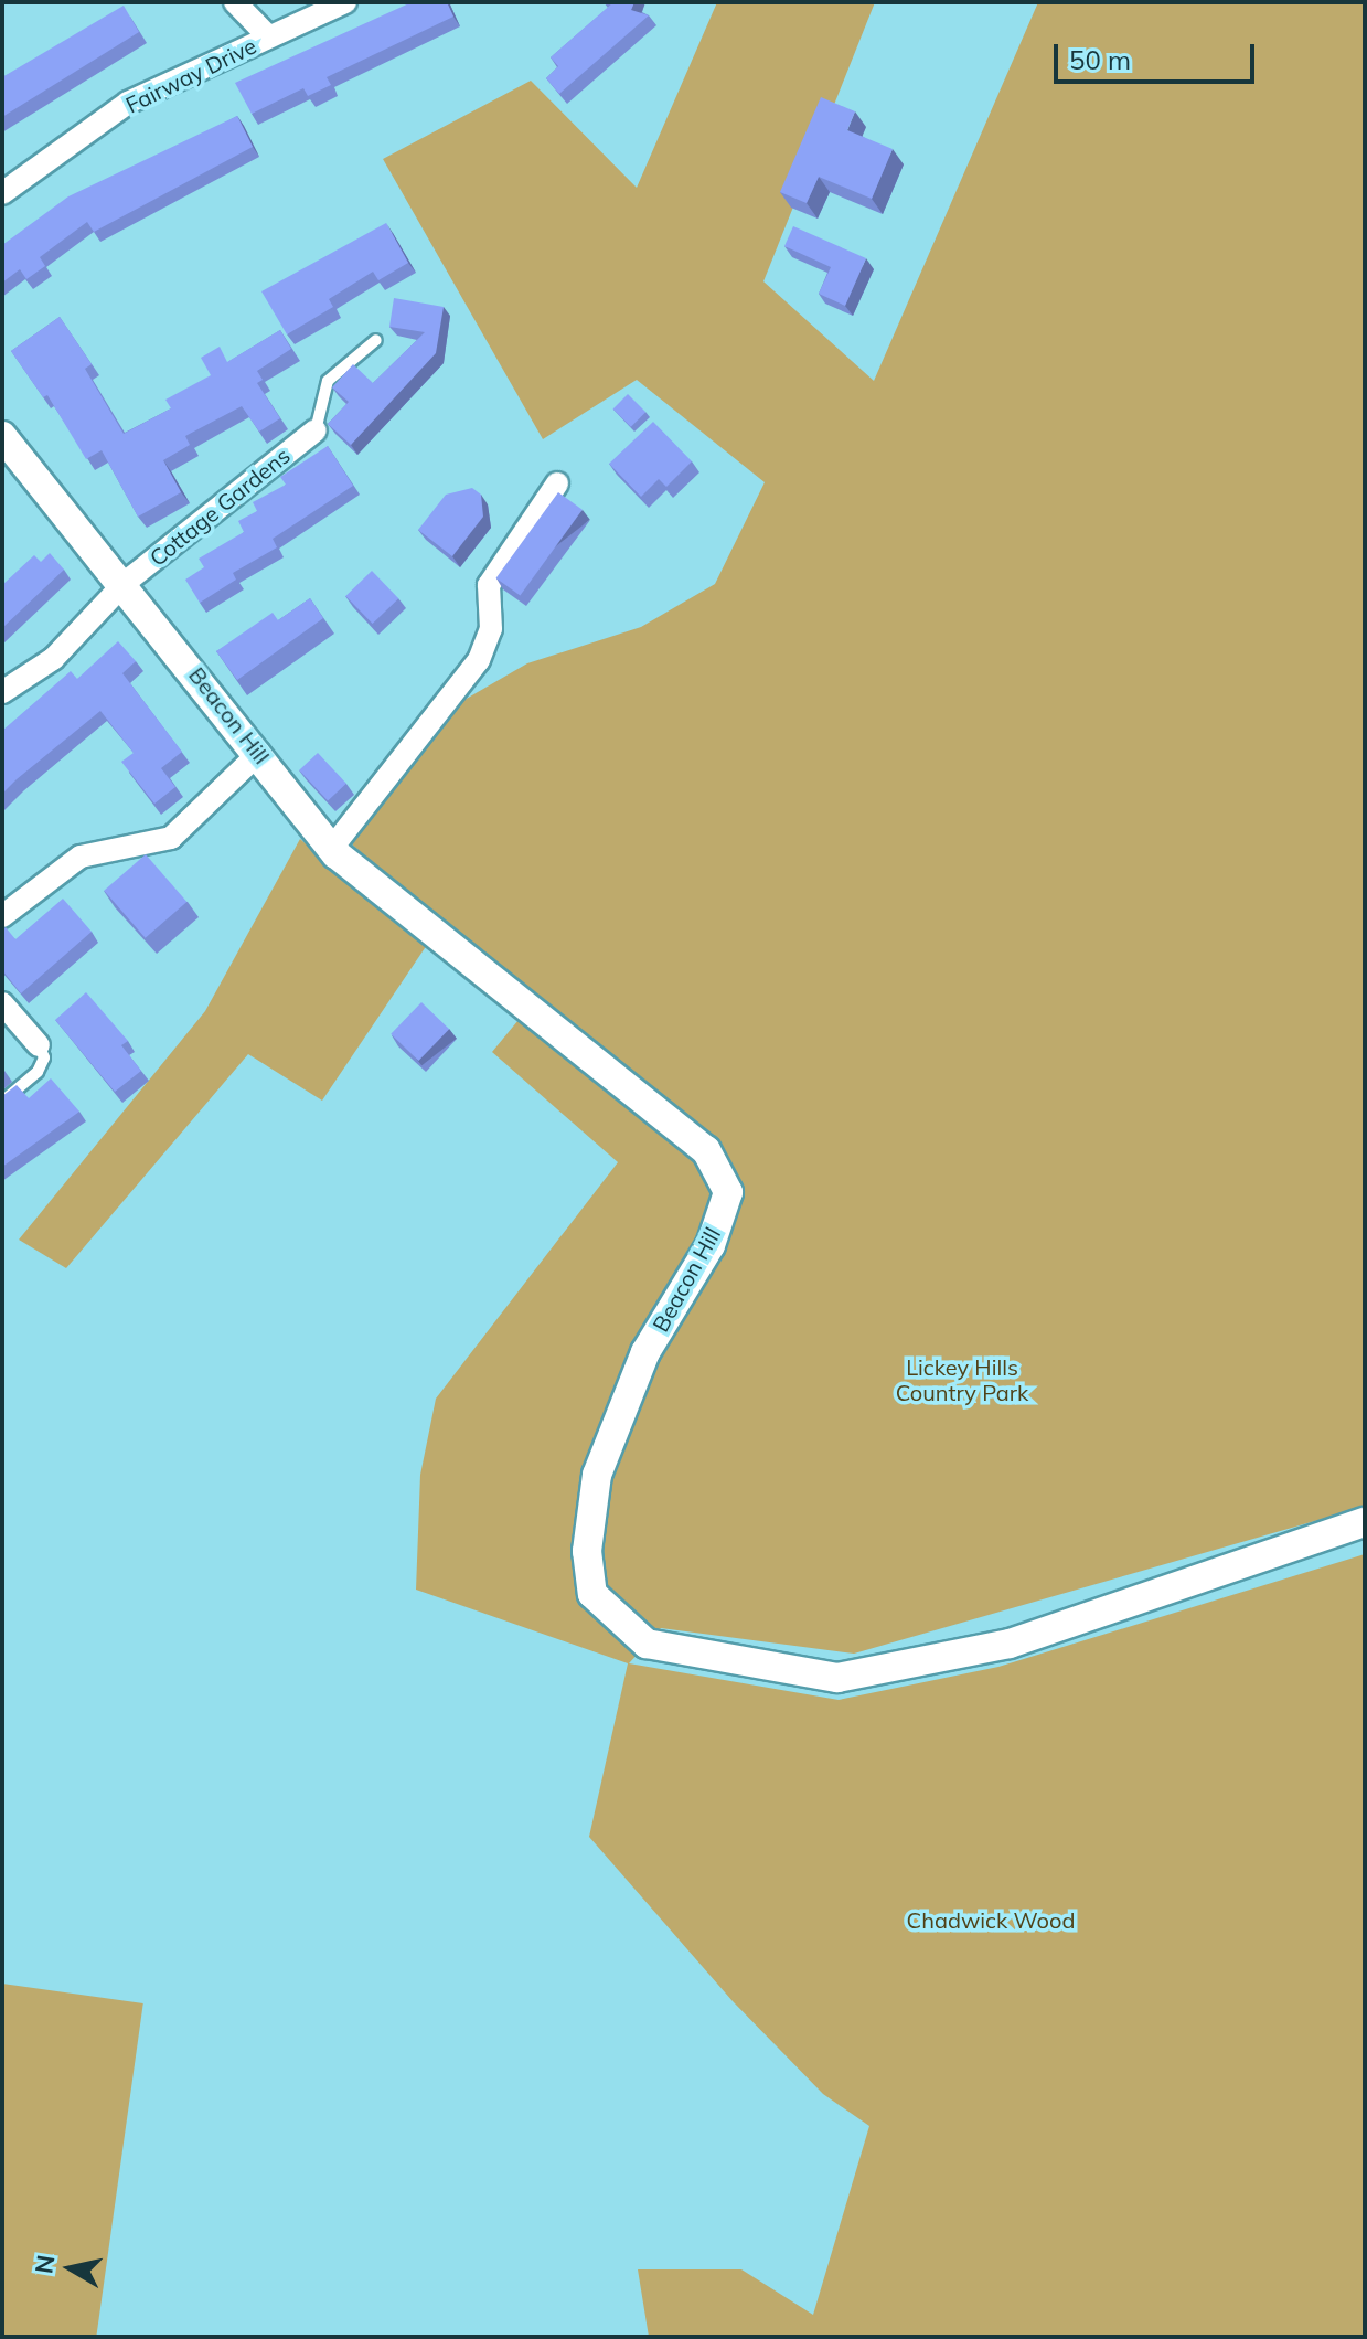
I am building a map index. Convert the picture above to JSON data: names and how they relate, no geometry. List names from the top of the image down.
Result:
{
  "streets": {
    "street": ["Fairway Drive", "Cottage Gardens", "Beacon Hill"]
  },
  "crossings": [
    ["Cottage Gardens", "Beacon Hill"]
  ],
  "parks": ["Lickey Hills Country Park", "Chadwick Wood"],
  "scale_bar": "50 m",
  "north": "left"
}
